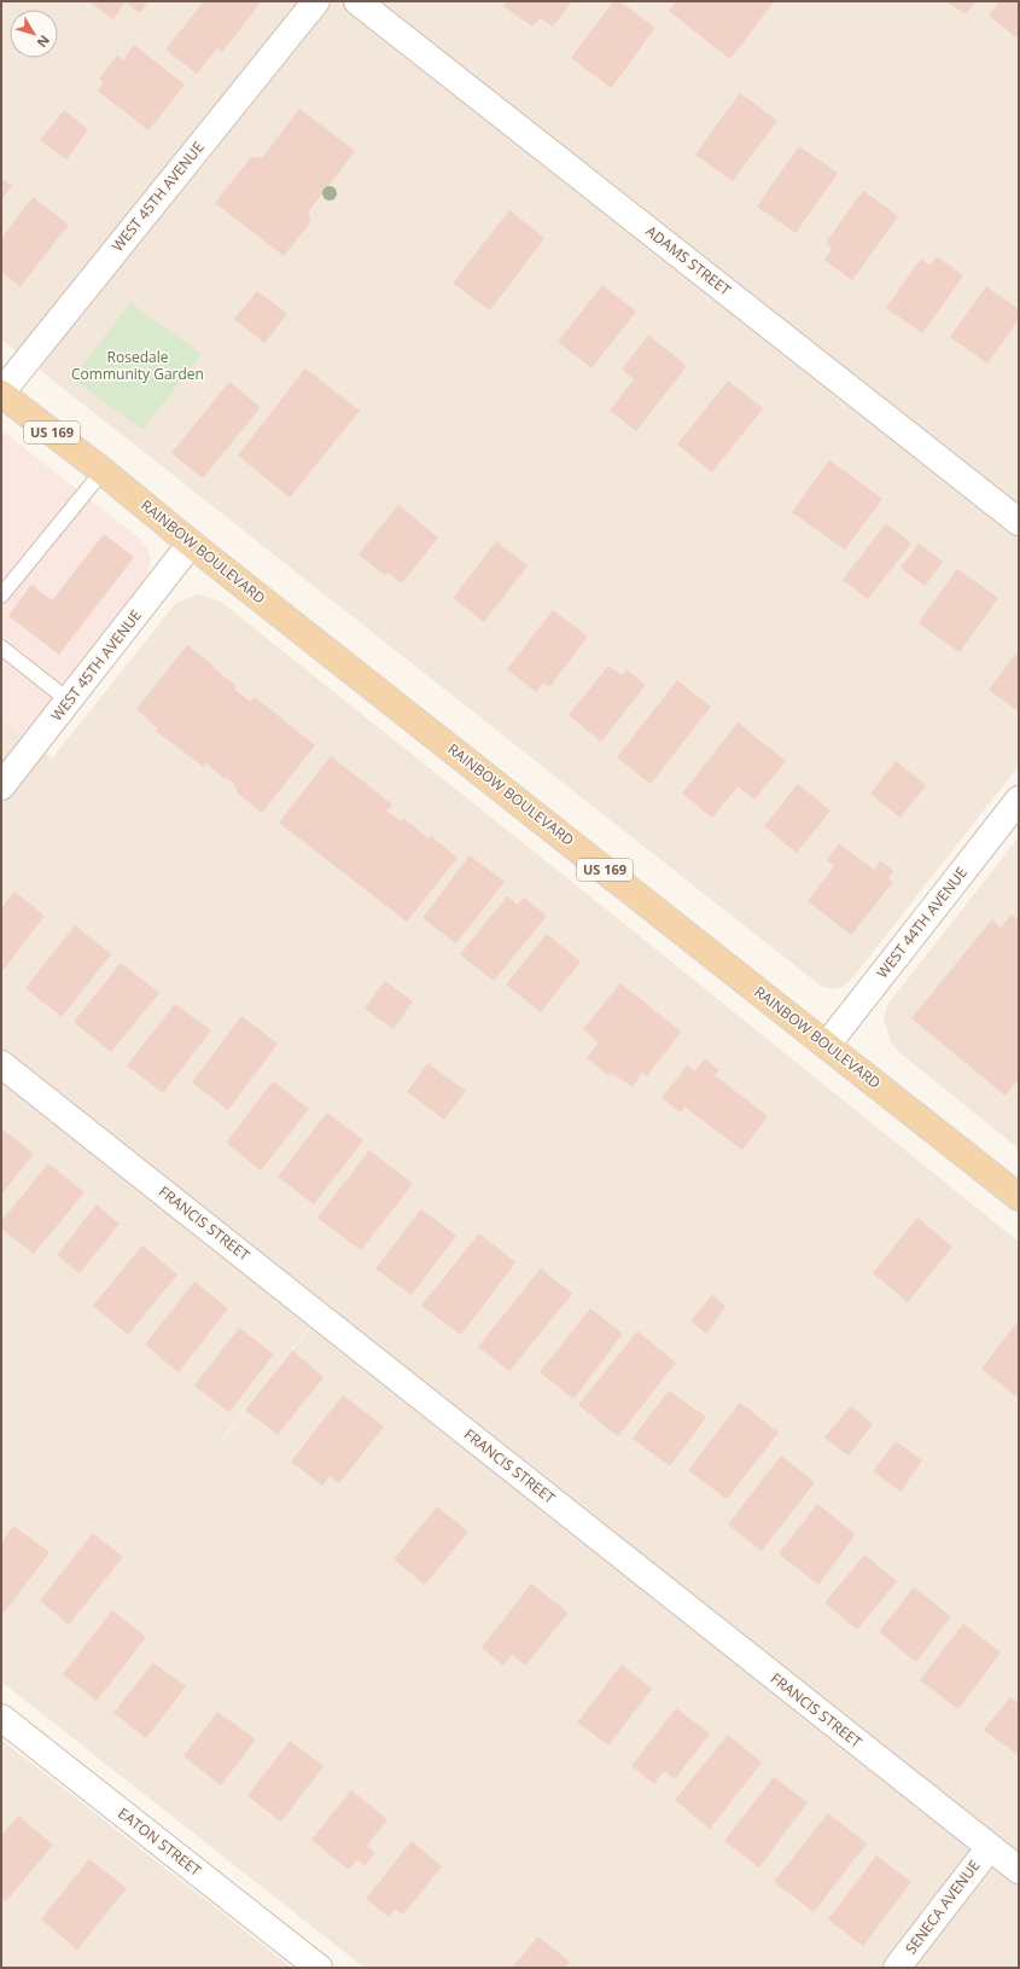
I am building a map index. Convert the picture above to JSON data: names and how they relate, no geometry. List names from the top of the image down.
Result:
{
  "streets": {
    "main road": ["US 169", "RAINBOW BOULEVARD"],
    "street": [
      "WEST 45TH AVENUE",
      "ADAMS STREET",
      "WEST 44TH AVENUE",
      "FRANCIS STREET",
      "EATON STREET",
      "SENECA AVENUE"
    ]
  },
  "crossings": [
    ["WEST 45TH AVENUE", "RAINBOW BOULEVARD"],
    ["RAINBOW BOULEVARD", "WEST 44TH AVENUE"],
    ["FRANCIS STREET", "SENECA AVENUE"]
  ],
  "parks": ["Rosedale Community Garden"],
  "north": "bottom right"
}
